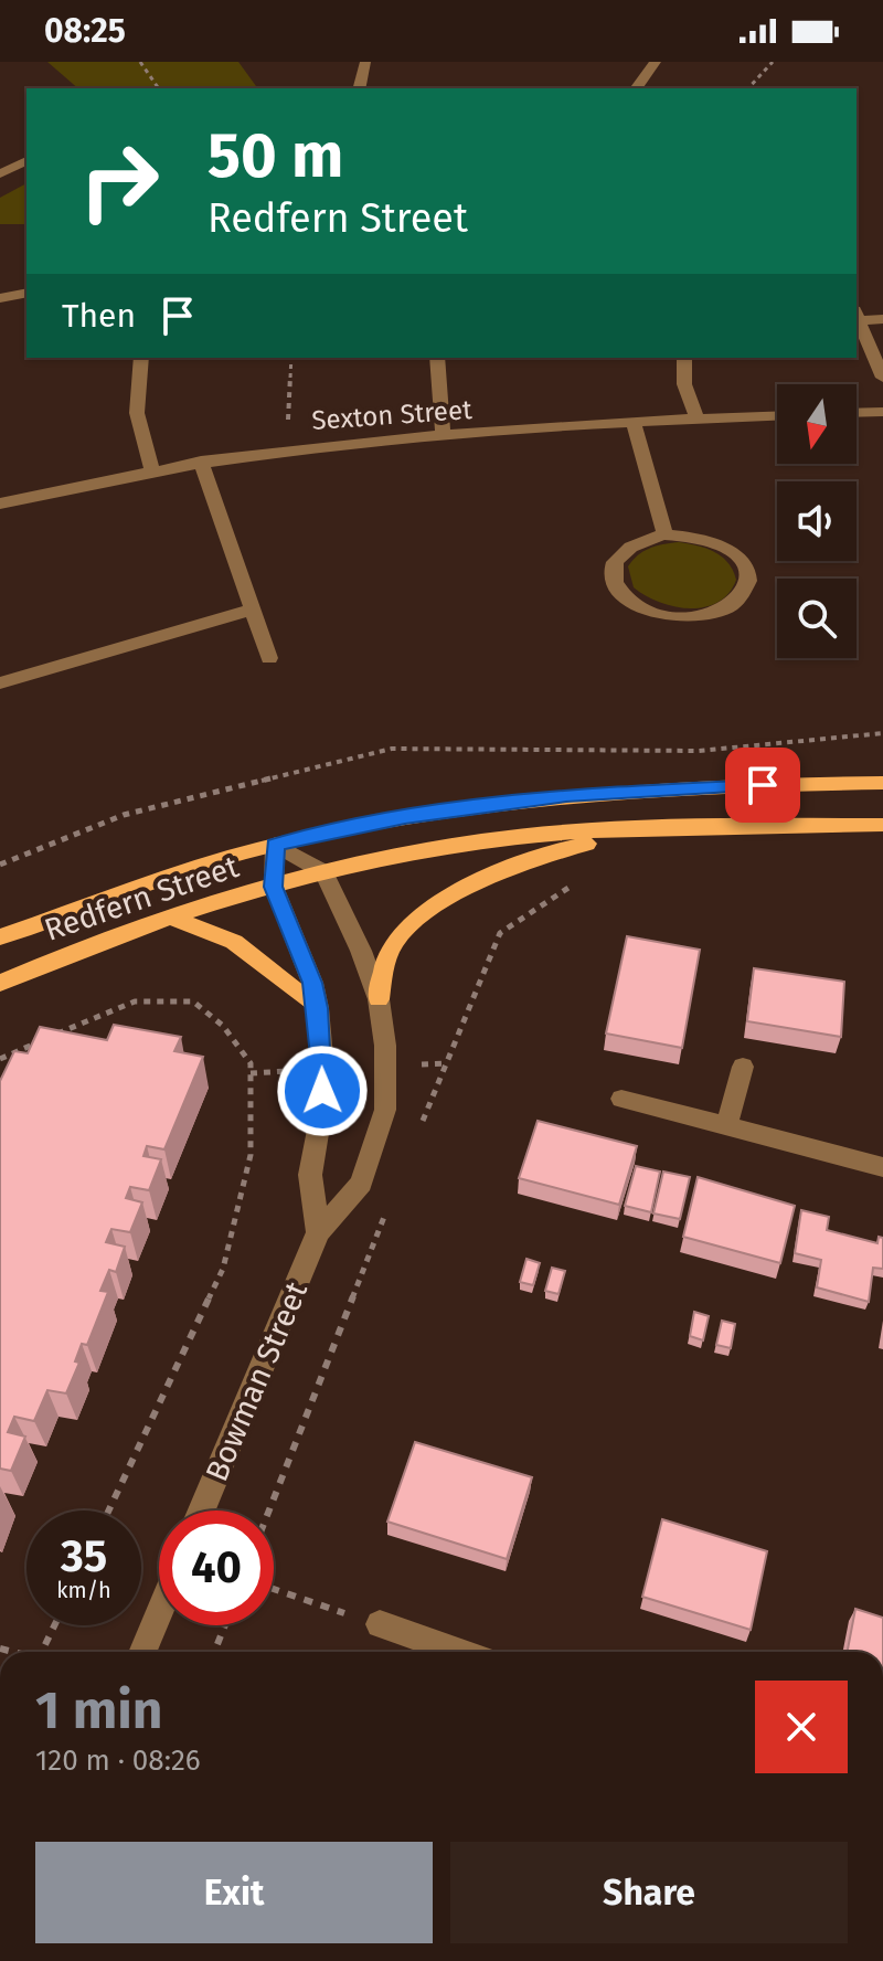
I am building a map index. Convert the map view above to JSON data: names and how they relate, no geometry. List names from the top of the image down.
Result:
{
  "streets": {
    "main road": ["Redfern Street"],
    "street": ["Sexton Street", "Bowman Street"]
  },
  "crossings": [
    ["Redfern Street", "Bowman Street"]
  ],
  "north": "bottom",
  "page": {
    "status": "08:25",
    "turn": ["50 m", "Redfern Street"],
    "then": "Then",
    "speed": "35 km/h",
    "limit": "40",
    "heading": ["1 min", "120 m · 08:26"],
    "buttons": ["Exit", "Share"]
  }
}
